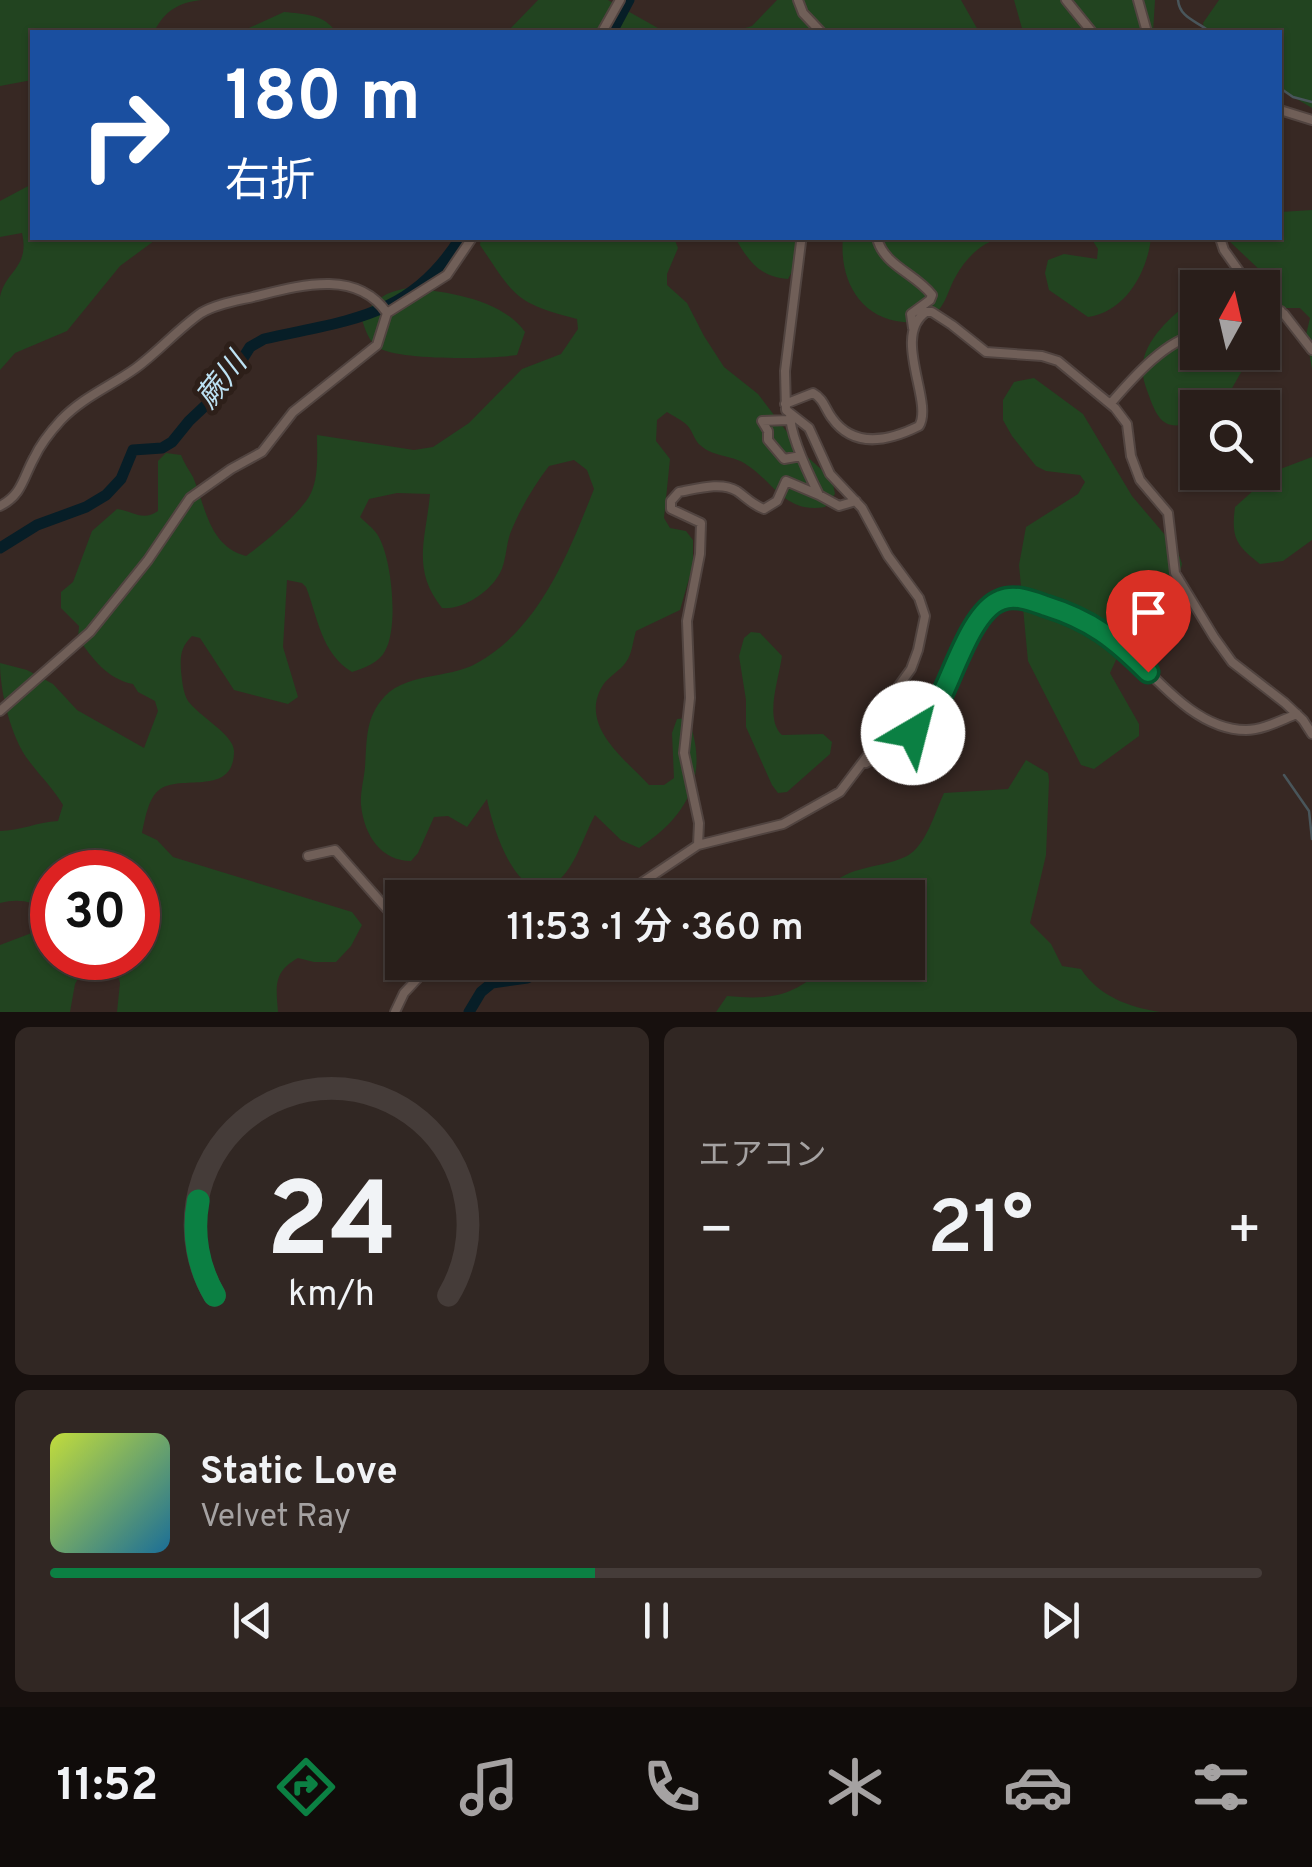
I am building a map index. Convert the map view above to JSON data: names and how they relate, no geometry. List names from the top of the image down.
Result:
{
  "water": ["蕨川"],
  "north": "top",
  "page": {
    "turn": ["180 m", "右折"],
    "limit": "30",
    "trip": "11:53 · 1 分 · 360 m",
    "tile": "エアコン",
    "heat": ["−", "21°", "+"],
    "song": ["Static Love", "Velvet Ray"],
    "tabs": "11:52",
    "gauge": ["24", "km/h"]
  }
}
